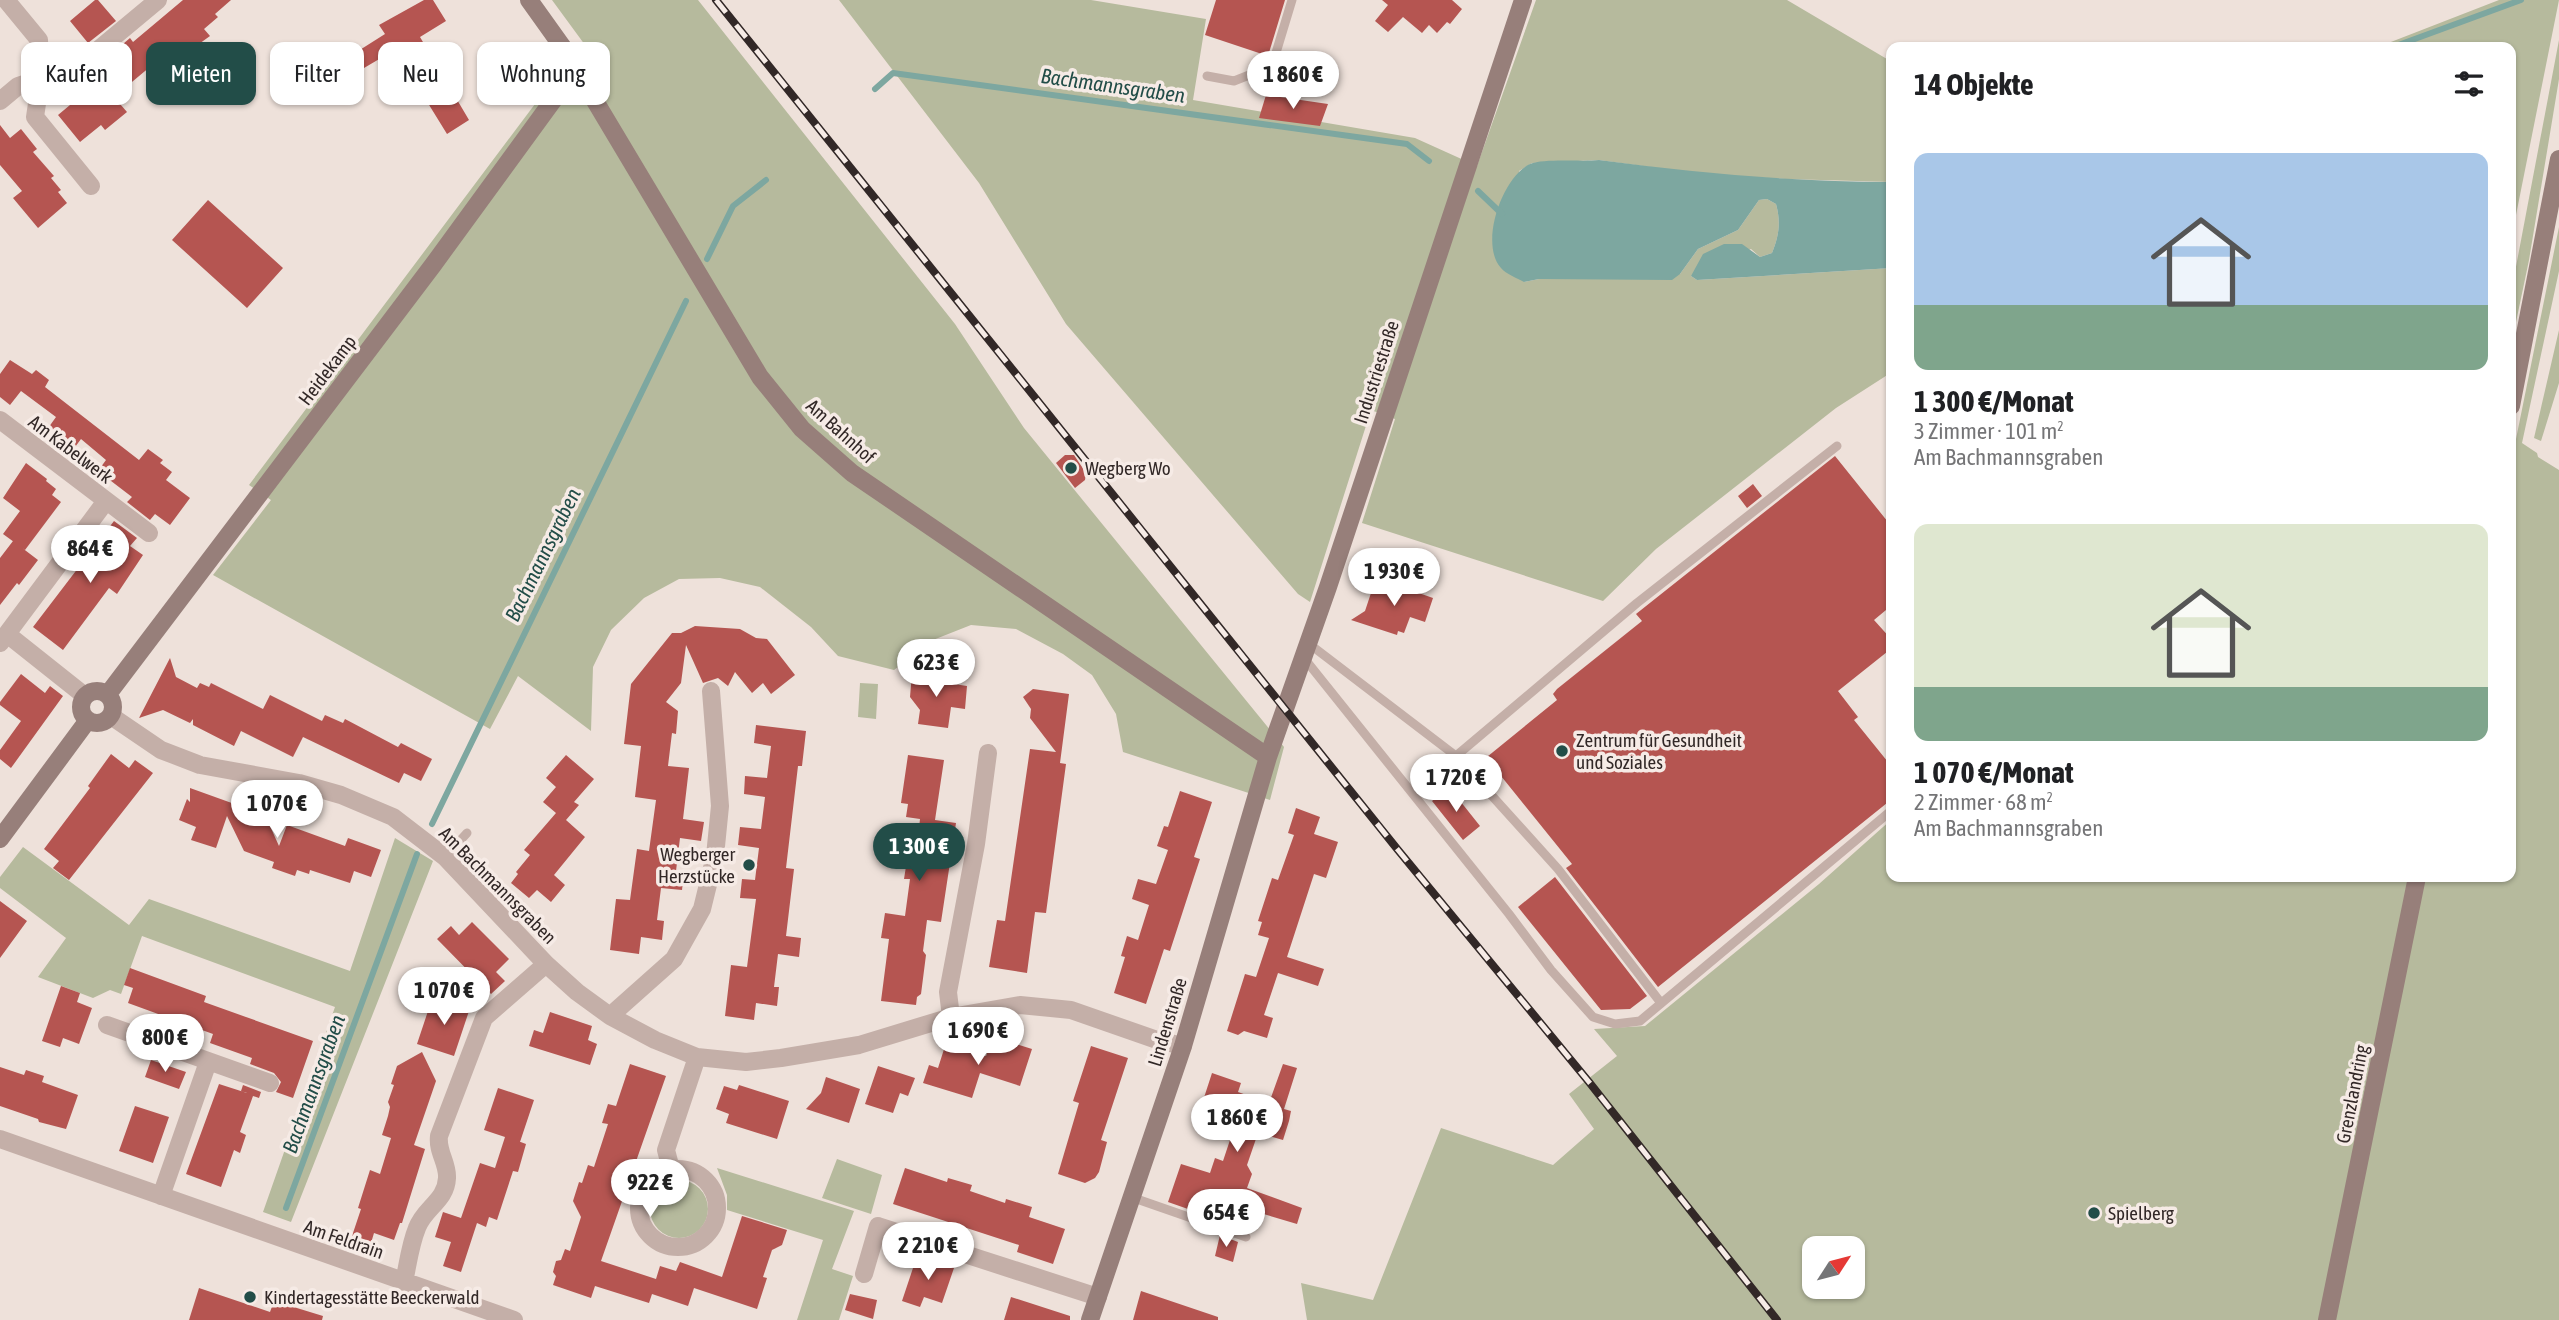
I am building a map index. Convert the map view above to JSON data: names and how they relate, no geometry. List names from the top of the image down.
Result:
{
  "streets": {
    "street": [
      "Heidekamp",
      "Industriestraße",
      "Am Bahnhof",
      "Am Kabelwerk",
      "Am Bachmannsgraben",
      "Lindenstraße",
      "Grenzlandring",
      "Am Feldrain"
    ]
  },
  "crossings": [
    ["Heidekamp", "Am Kabelwerk"],
    ["Heidekamp", "Am Bachmannsgraben"],
    ["Industriestraße", "Am Bahnhof"],
    ["Industriestraße", "Lindenstraße"],
    ["Am Bahnhof", "Lindenstraße"],
    ["Am Kabelwerk", "Am Bachmannsgraben"],
    ["Am Bachmannsgraben", "Lindenstraße"],
    ["Am Bachmannsgraben", "Am Feldrain"]
  ],
  "water": ["Bachmannsgraben"],
  "places": [
    "Wegberg Wo",
    "Zentrum für Gesundheit und Soziales",
    "Wegberger Herzstücke",
    "Spielberg",
    "Kindertagesstätte Beeckerwald"
  ],
  "north": "top right",
  "page": {
    "chip": [
      "Kaufen",
      "Mieten",
      "Filter",
      "Neu",
      "Wohnung"
    ],
    "heading": "14 Objekte",
    "price": [
      "1 860 €",
      "864 €",
      "1 930 €",
      "623 €",
      "1 720 €",
      "1 070 €",
      "1 300 €",
      "1 070 €",
      "1 690 €",
      "800 €",
      "1 860 €",
      "922 €",
      "654 €",
      "2 210 €"
    ],
    "list": [
      {
        "name": "1 300 €/Monat",
        "note": "3 Zimmer · 101 m² · Am Bachmannsgraben"
      },
      {
        "name": "1 070 €/Monat",
        "note": "2 Zimmer · 68 m² · Am Bachmannsgraben"
      }
    ]
  }
}
